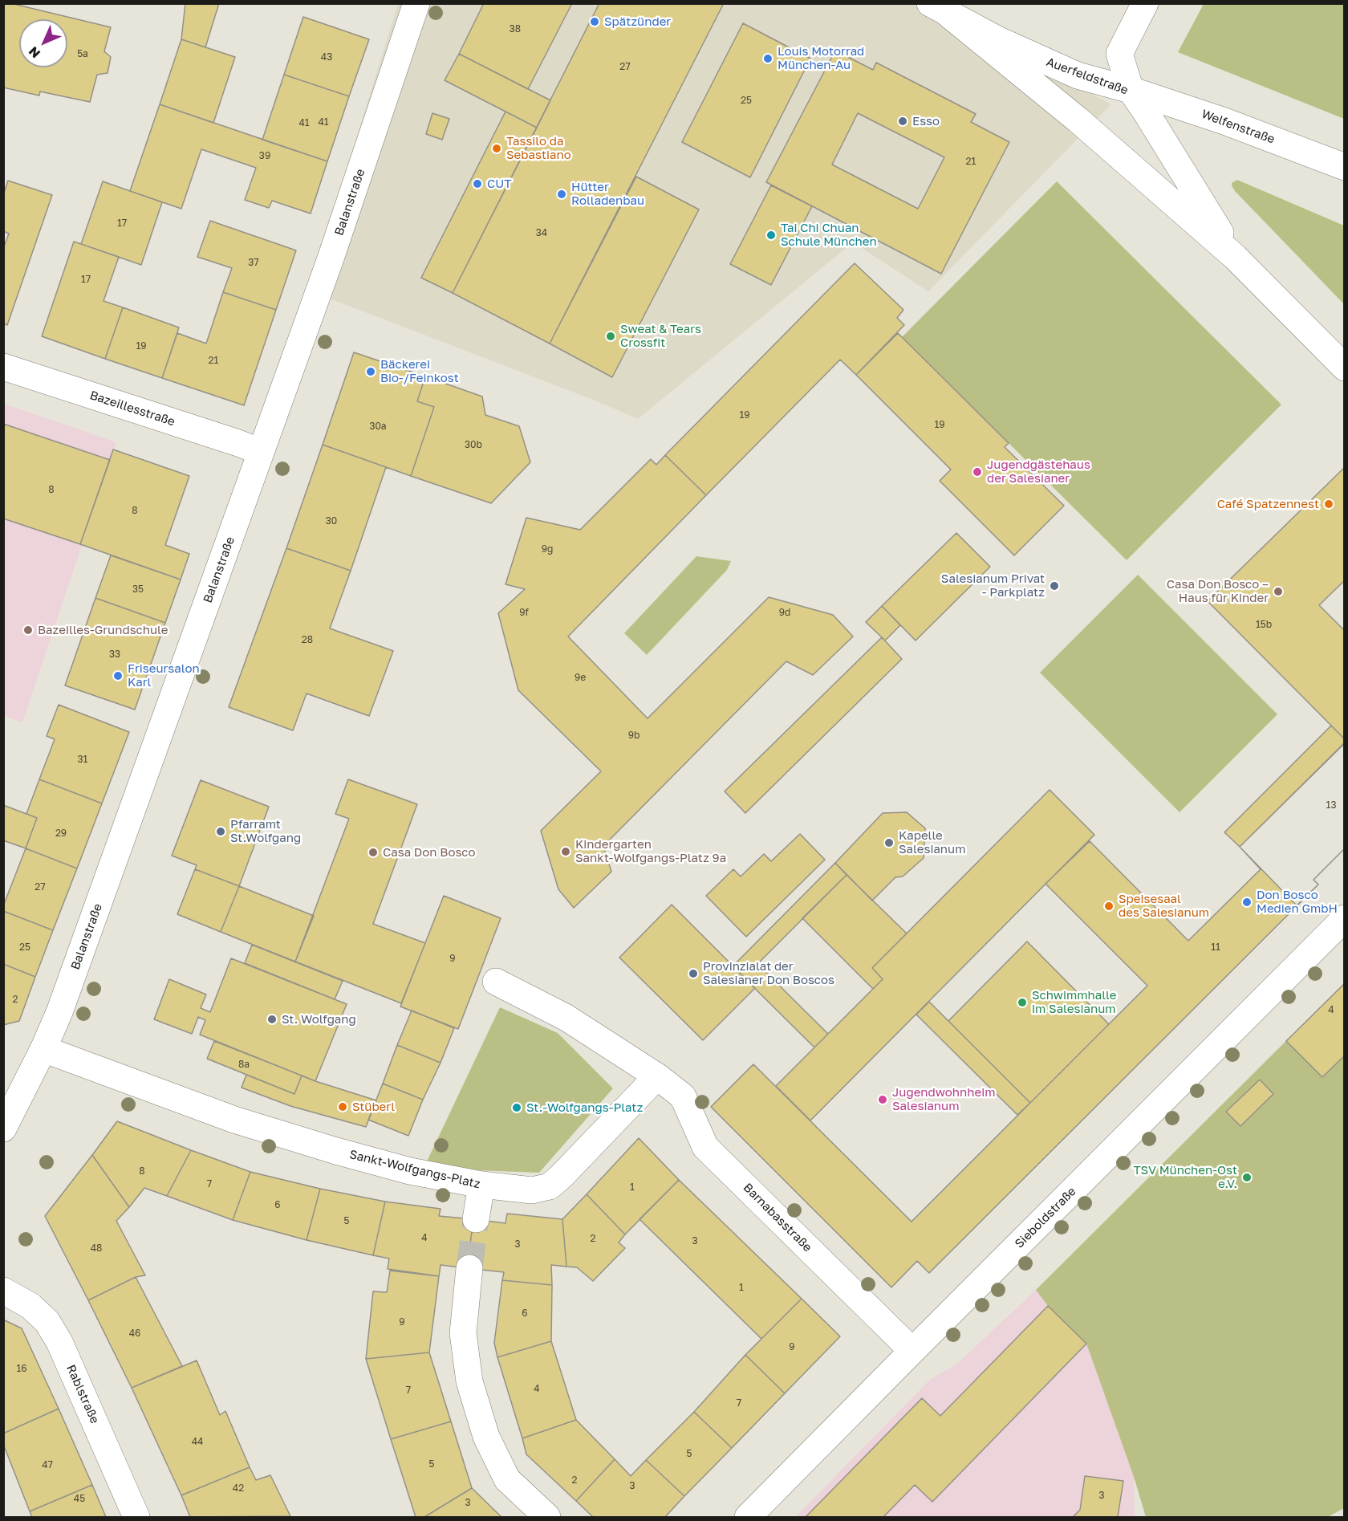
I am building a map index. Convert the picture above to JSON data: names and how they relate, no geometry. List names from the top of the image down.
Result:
{
  "streets": {
    "street": [
      "Auerfeldstraße",
      "Welfenstraße",
      "Balanstraße",
      "Bazeillesstraße",
      "Sankt-Wolfgangs-Platz",
      "Barnabasstraße",
      "Sieboldstraße",
      "Rablstraße"
    ]
  },
  "crossings": [
    ["Auerfeldstraße", "Welfenstraße"],
    ["Balanstraße", "Bazeillesstraße"],
    ["Balanstraße", "Sankt-Wolfgangs-Platz"],
    ["Sankt-Wolfgangs-Platz", "Barnabasstraße"],
    ["Barnabasstraße", "Sieboldstraße"]
  ],
  "places": [
    "Spätzünder",
    "Louis Motorrad München-Au",
    "Esso",
    "Tassilo da Sebastiano",
    "CUT",
    "Hütter Rolladenbau",
    "Tai Chi Chuan Schule München",
    "Sweat & Tears Crossfit",
    "Bäckerei Bio-/Feinkost",
    "Jugendgästehaus der Salesianer",
    "Café Spatzennest",
    "Salesianum Privat - Parkplatz",
    "Casa Don Bosco – Haus für Kinder",
    "Bazeilles-Grundschule",
    "Friseursalon Karl",
    "Pfarramt St.Wolfgang",
    "Kapelle Salesianum",
    "Kindergarten Sankt-Wolfgangs-Platz 9a",
    "Casa Don Bosco",
    "Don Bosco Medien GmbH",
    "Speisesaal des Salesianum",
    "Provinzialat der Salesianer Don Boscos",
    "Schwimmhalle im Salesianum",
    "St. Wolfgang",
    "Jugendwohnheim Salesianum",
    "Stüberl",
    "St.-Wolfgangs-Platz",
    "TSV München-Ost e.V."
  ],
  "house_numbers": [
    "38",
    "5a",
    "43",
    "27",
    "25",
    "41",
    "41",
    "39",
    "21",
    "17",
    "34",
    "37",
    "17",
    "19",
    "21",
    "19",
    "19",
    "30a",
    "30b",
    "8",
    "8",
    "30",
    "9g",
    "35",
    "9f",
    "9d",
    "15b",
    "28",
    "33",
    "9e",
    "9b",
    "31",
    "13",
    "29",
    "27",
    "25",
    "11",
    "9",
    "2",
    "4",
    "8a",
    "8",
    "7",
    "1",
    "6",
    "5",
    "4",
    "2",
    "3",
    "3",
    "48",
    "1",
    "6",
    "9",
    "46",
    "9",
    "16",
    "4",
    "7",
    "7",
    "44",
    "5",
    "5",
    "47",
    "2",
    "3",
    "42",
    "3",
    "45",
    "3"
  ],
  "north": "bottom left"
}
